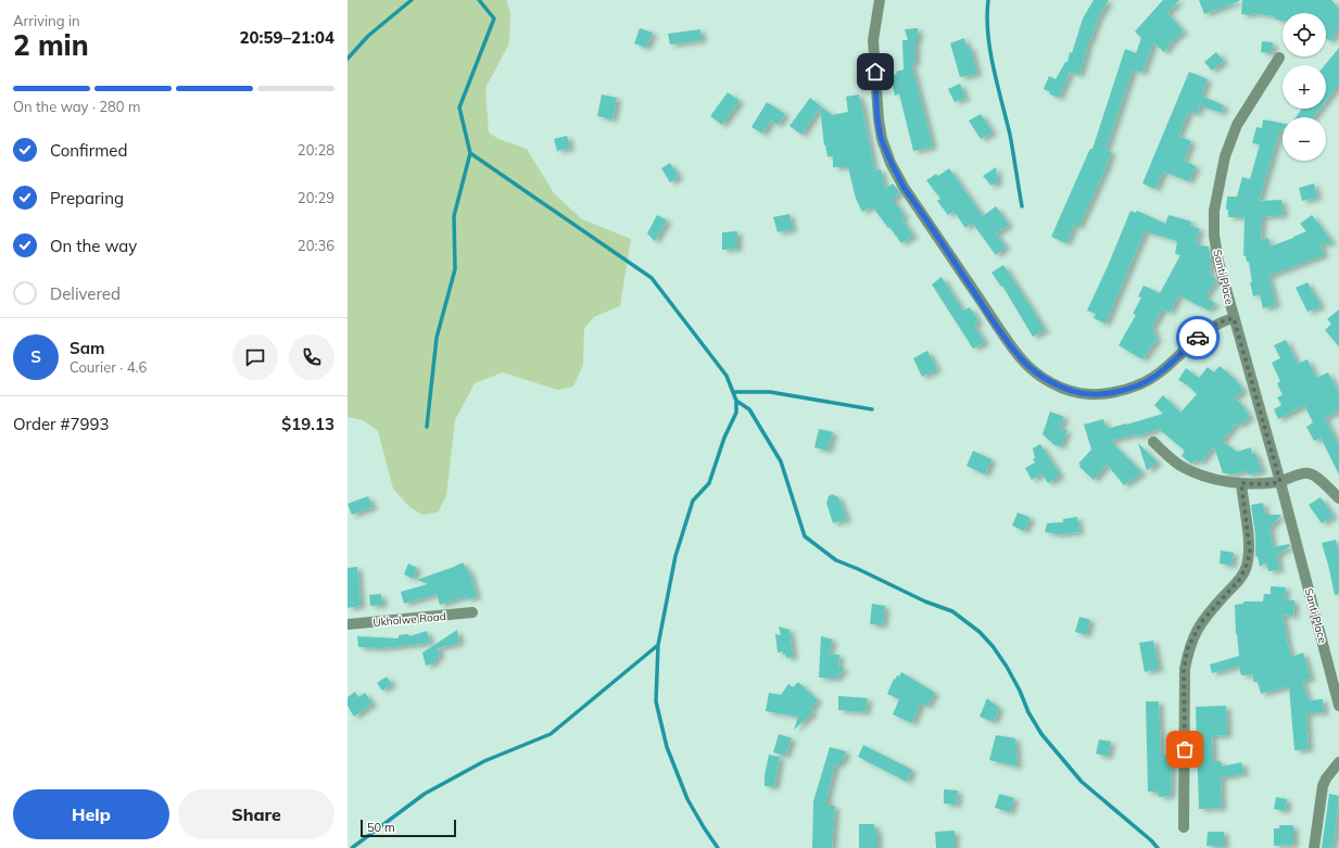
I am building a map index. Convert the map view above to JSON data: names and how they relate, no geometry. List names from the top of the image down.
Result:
{
  "streets": {
    "street": ["Santi Place", "Ukholwe Road"]
  },
  "scale_bar": "50 m",
  "page": {
    "heading": ["2 min", "Arriving in", "20:59–21:04"],
    "panel": [
      "Sam",
      "Courier · 4.6",
      "Order #7993",
      "$19.13"
    ],
    "map_buttons": ["+", "−"],
    "bar": "On the way · 280 m",
    "list": [
      ["Confirmed", "20:28"],
      ["Preparing", "20:29"],
      ["On the way", "20:36"],
      "Delivered"
    ],
    "round": "S",
    "buttons": ["Help", "Share"],
    "scale": "50 m"
  }
}
